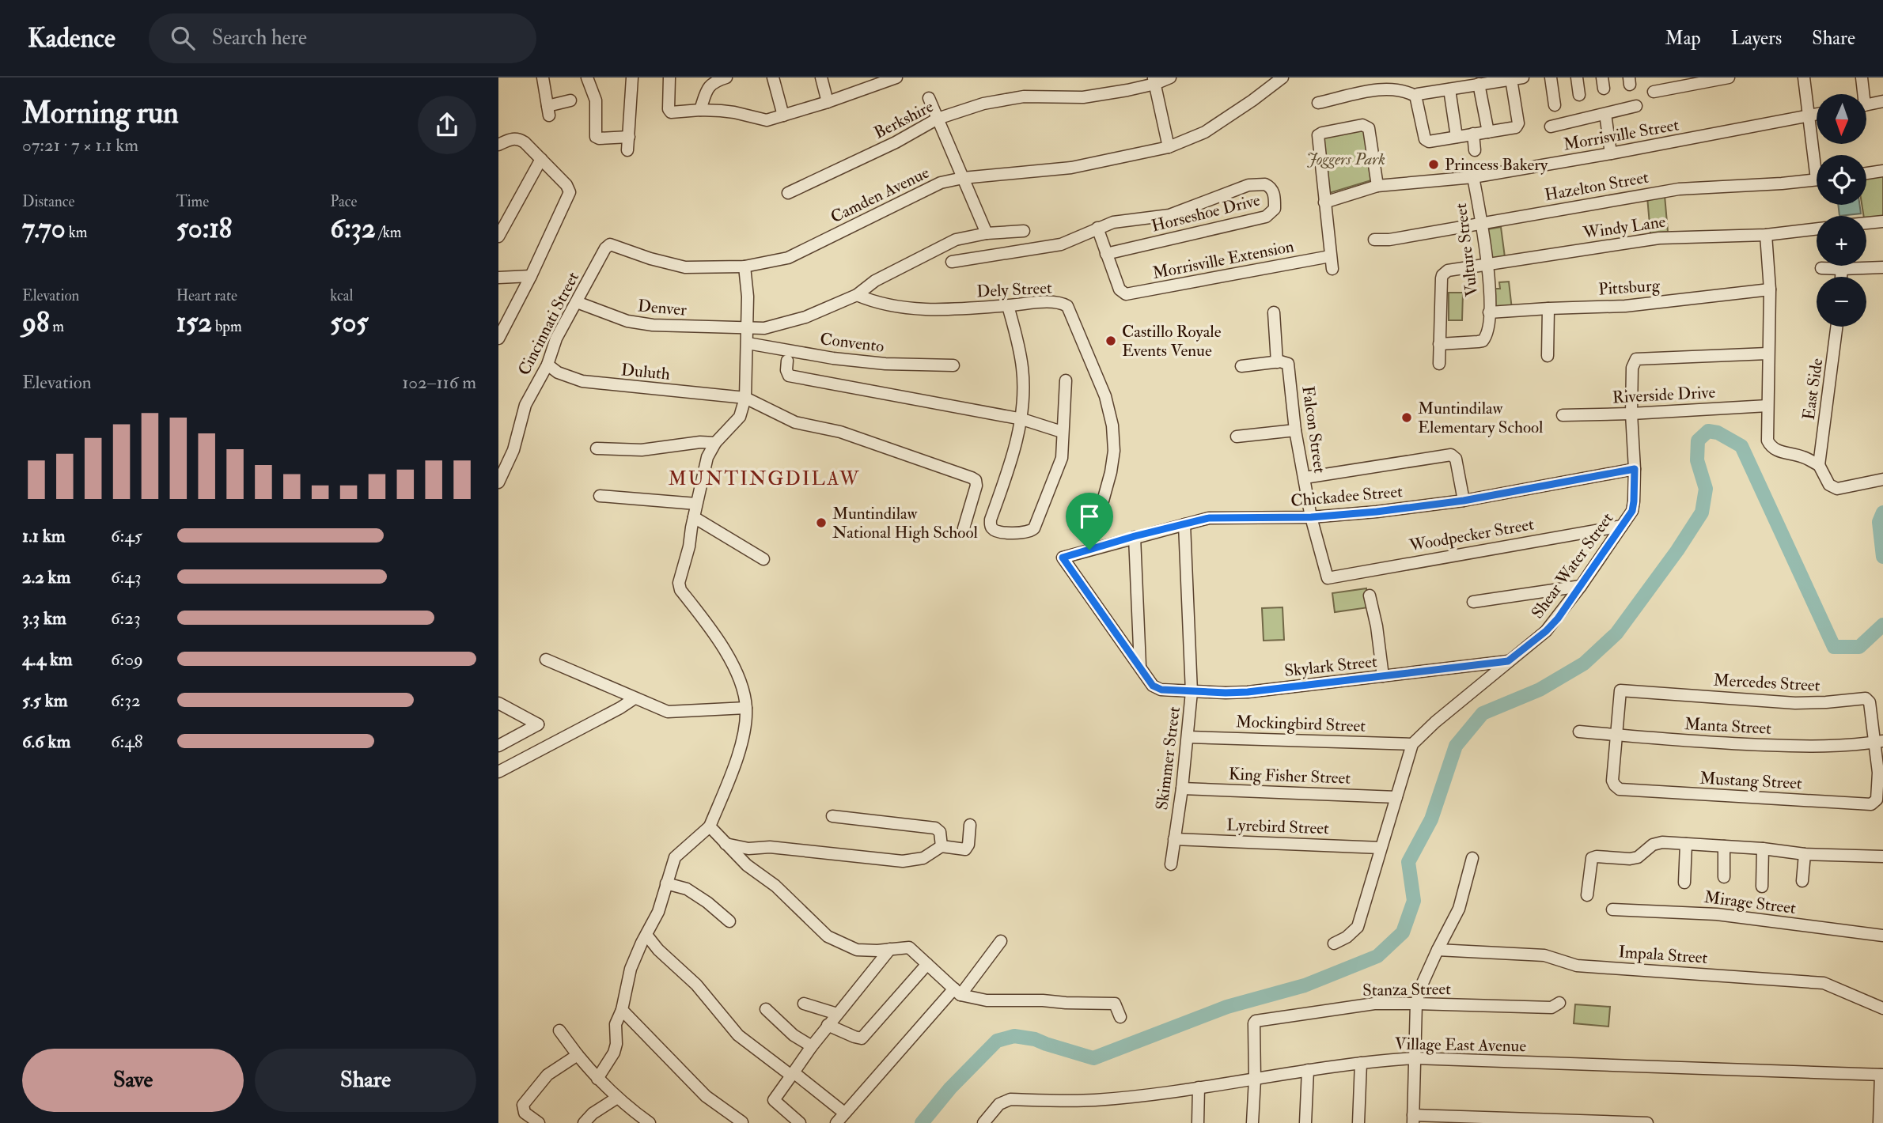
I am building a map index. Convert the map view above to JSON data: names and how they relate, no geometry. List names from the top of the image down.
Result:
{
  "streets": {
    "street": [
      "Berkshire",
      "Morrisville Street",
      "Hazelton Street",
      "Camden Avenue",
      "Horseshoe Drive",
      "Windy Lane",
      "Vulture Street",
      "Morrisville Extension",
      "Pittsburg",
      "Dely Street",
      "Denver",
      "Cincinnati Street",
      "Convento",
      "Duluth",
      "East Side",
      "Riverside Drive",
      "Falcon Street",
      "Chickadee Street",
      "Woodpecker Street",
      "Shear Water Street",
      "Skylark Street",
      "Mercedes Street",
      "Mockingbird Street",
      "Manta Street",
      "Skimmer Street",
      "King Fisher Street",
      "Mustang Street",
      "Lyrebird Street",
      "Mirage Street",
      "Impala Street",
      "Stanza Street",
      "Village East Avenue"
    ]
  },
  "crossings": [
    ["Morrisville Street", "Vulture Street"],
    ["Hazelton Street", "Vulture Street"],
    ["Camden Avenue", "Cincinnati Street"],
    ["Horseshoe Drive", "Morrisville Extension"],
    ["Windy Lane", "Vulture Street"],
    ["Vulture Street", "Pittsburg"],
    ["Dely Street", "Chickadee Street"],
    ["Denver", "Cincinnati Street"],
    ["Cincinnati Street", "Duluth"],
    ["Riverside Drive", "Shear Water Street"],
    ["Falcon Street", "Chickadee Street"],
    ["Falcon Street", "Woodpecker Street"],
    ["Chickadee Street", "Shear Water Street"],
    ["Chickadee Street", "Skylark Street"],
    ["Chickadee Street", "Skimmer Street"],
    ["Woodpecker Street", "Shear Water Street"],
    ["Shear Water Street", "Skylark Street"],
    ["Shear Water Street", "Mockingbird Street"],
    ["Shear Water Street", "King Fisher Street"],
    ["Shear Water Street", "Lyrebird Street"],
    ["Skylark Street", "Skimmer Street"],
    ["Mercedes Street", "Manta Street"],
    ["Mercedes Street", "Mustang Street"],
    ["Mockingbird Street", "Skimmer Street"],
    ["Manta Street", "Mustang Street"],
    ["Skimmer Street", "King Fisher Street"],
    ["Skimmer Street", "Lyrebird Street"],
    ["Stanza Street", "Village East Avenue"]
  ],
  "districts": ["MUNTINGDILAW"],
  "parks": ["Joggers Park"],
  "places": [
    "Princess Bakery",
    "Castillo Royale Events Venue",
    "Muntindilaw Elementary School",
    "Muntindilaw National High School"
  ],
  "north": "bottom",
  "page": {
    "header": "Kadence",
    "search": "Search here",
    "nav": ["Map", "Layers", "Share"],
    "heading": ["Morning run", "07:21 · 7 × 1.1 km"],
    "map_buttons": ["+", "−"],
    "stats": [
      ["Distance", "7.70 km"],
      ["Time", "50:18"],
      ["Pace", "6:32 /km"],
      ["Elevation", "98 m"],
      ["Heart rate", "152 bpm"],
      ["kcal", "505"]
    ],
    "chart": ["Elevation", "102–116 m"],
    "list": [
      {
        "name": "1.1 km",
        "note": "6:45"
      },
      {
        "name": "2.2 km",
        "note": "6:43"
      },
      {
        "name": "3.3 km",
        "note": "6:23"
      },
      {
        "name": "4.4 km",
        "note": "6:09"
      },
      {
        "name": "5.5 km",
        "note": "6:32"
      },
      {
        "name": "6.6 km",
        "note": "6:48"
      }
    ],
    "buttons": ["Save", "Share"]
  }
}
